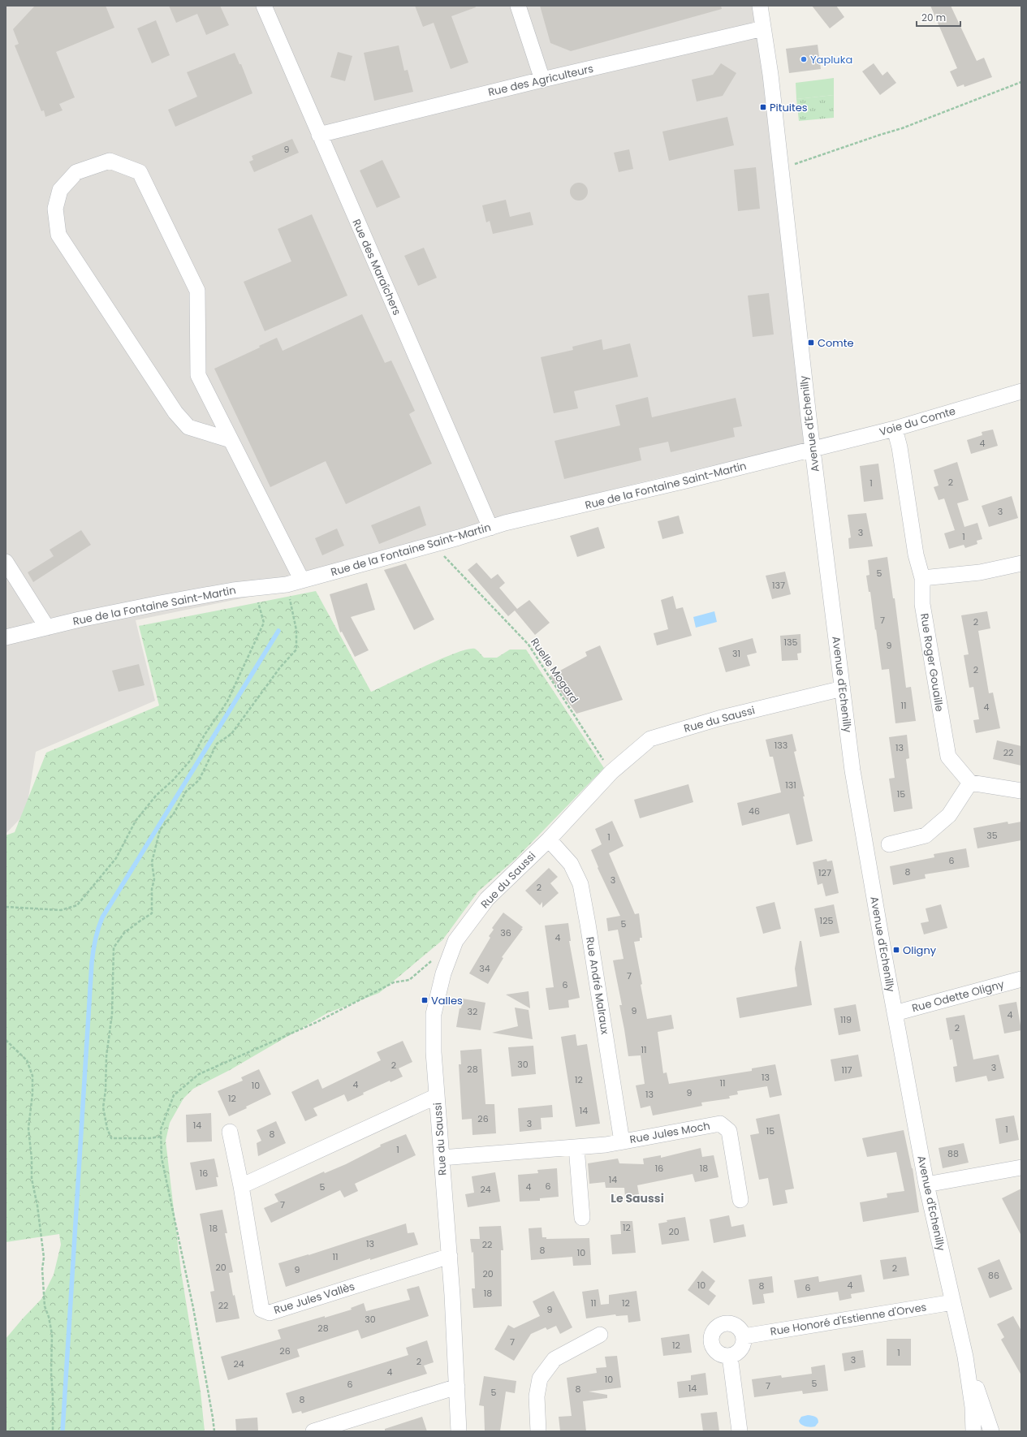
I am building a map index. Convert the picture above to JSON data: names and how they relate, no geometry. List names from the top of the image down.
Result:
{
  "streets": {
    "street": [
      "Rue des Agriculteurs",
      "Rue des Maraîchers",
      "Voie du Comte",
      "Avenue d'Echenilly",
      "Rue de la Fontaine Saint-Martin",
      "Rue Roger Gouaille",
      "Rue du Saussi",
      "Rue André Malraux",
      "Rue Odette Oligny",
      "Rue Jules Moch",
      "Rue Jules Vallès",
      "Rue Honoré d'Estienne d'Orves"
    ],
    "path": ["Ruelle Mogard"]
  },
  "crossings": [
    ["Rue des Agriculteurs", "Rue des Maraîchers"],
    ["Rue des Agriculteurs", "Avenue d'Echenilly"],
    ["Rue des Maraîchers", "Rue de la Fontaine Saint-Martin"],
    ["Voie du Comte", "Avenue d'Echenilly"],
    ["Voie du Comte", "Rue de la Fontaine Saint-Martin"],
    ["Voie du Comte", "Rue Roger Gouaille"],
    ["Avenue d'Echenilly", "Rue de la Fontaine Saint-Martin"],
    ["Avenue d'Echenilly", "Rue du Saussi"],
    ["Avenue d'Echenilly", "Rue Odette Oligny"],
    ["Avenue d'Echenilly", "Rue Honoré d'Estienne d'Orves"],
    ["Rue de la Fontaine Saint-Martin", "Ruelle Mogard"],
    ["Ruelle Mogard", "Rue du Saussi"],
    ["Rue du Saussi", "Rue André Malraux"],
    ["Rue du Saussi", "Rue Jules Moch"],
    ["Rue du Saussi", "Rue Jules Vallès"],
    ["Rue André Malraux", "Rue Jules Moch"]
  ],
  "districts": ["Le Saussi"],
  "places": {
    "other": ["Yapluka"],
    "transit": [
      "Pituites",
      "Comte",
      "Oligny",
      "Valles"
    ]
  },
  "house_numbers": [
    "9",
    "4",
    "2",
    "1",
    "3",
    "3",
    "1",
    "5",
    "137",
    "7",
    "2",
    "135",
    "9",
    "31",
    "2",
    "11",
    "4",
    "133",
    "13",
    "22",
    "131",
    "15",
    "46",
    "35",
    "1",
    "6",
    "8",
    "127",
    "3",
    "2",
    "125",
    "5",
    "36",
    "4",
    "34",
    "7",
    "6",
    "9",
    "32",
    "4",
    "119",
    "2",
    "11",
    "30",
    "2",
    "3",
    "28",
    "117",
    "13",
    "12",
    "11",
    "4",
    "10",
    "9",
    "13",
    "12",
    "14",
    "26",
    "3",
    "14",
    "1",
    "15",
    "8",
    "1",
    "88",
    "16",
    "18",
    "16",
    "14",
    "6",
    "5",
    "4",
    "24",
    "7",
    "12",
    "18",
    "20",
    "13",
    "22",
    "8",
    "10",
    "11",
    "20",
    "2",
    "9",
    "20",
    "86",
    "10",
    "4",
    "8",
    "6",
    "18",
    "11",
    "12",
    "22",
    "9",
    "30",
    "28",
    "7",
    "12",
    "26",
    "1",
    "3",
    "2",
    "24",
    "4",
    "10",
    "5",
    "6",
    "7",
    "14",
    "8",
    "5",
    "8"
  ],
  "scale_bar": "20 m"
}
